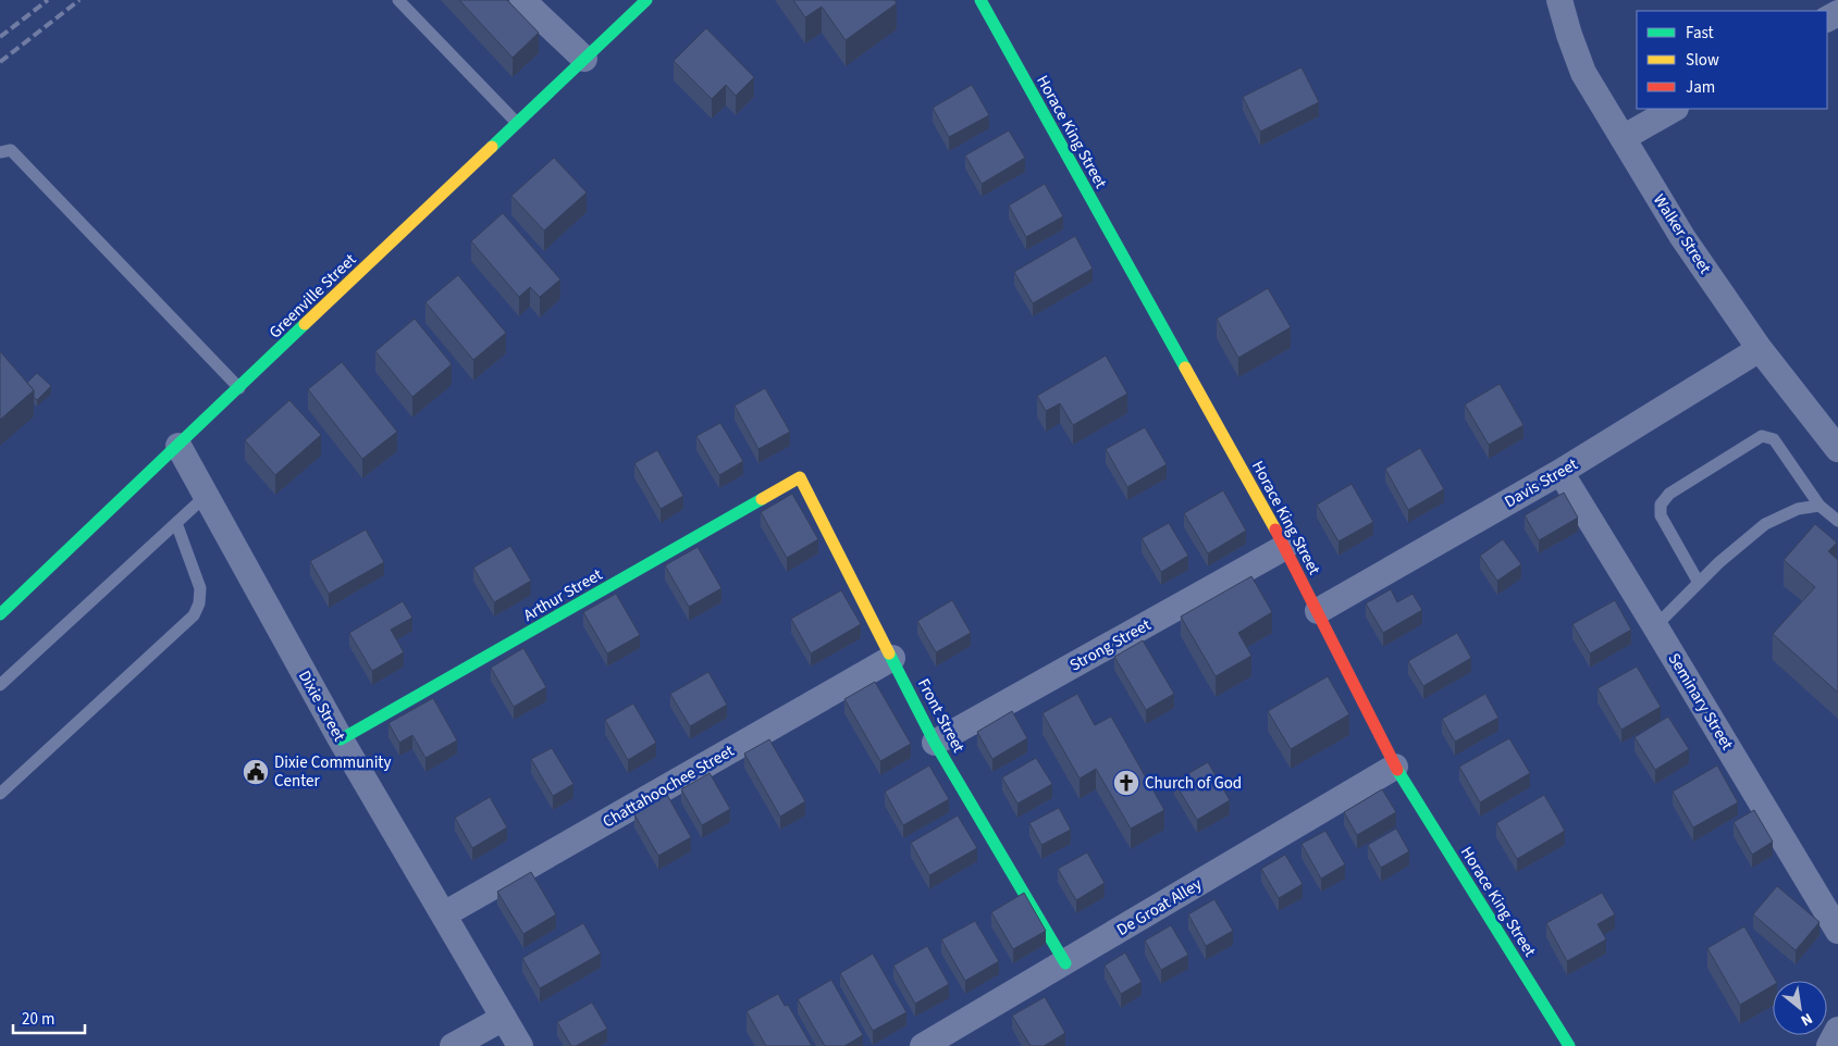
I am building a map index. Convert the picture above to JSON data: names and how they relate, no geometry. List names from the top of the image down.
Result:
{
  "streets": {
    "street": [
      "Horace King Street",
      "Walker Street",
      "Greenville Street",
      "Davis Street",
      "Arthur Street",
      "Strong Street",
      "Seminary Street",
      "Dixie Street",
      "Front Street",
      "Chattahoochee Street",
      "De Groat Alley"
    ]
  },
  "crossings": [
    ["Horace King Street", "Davis Street"],
    ["Horace King Street", "Strong Street"],
    ["Horace King Street", "De Groat Alley"],
    ["Walker Street", "Davis Street"],
    ["Greenville Street", "Dixie Street"],
    ["Davis Street", "Seminary Street"],
    ["Arthur Street", "Dixie Street"],
    ["Arthur Street", "Front Street"],
    ["Strong Street", "Front Street"],
    ["Dixie Street", "Chattahoochee Street"],
    ["Front Street", "Chattahoochee Street"],
    ["Front Street", "De Groat Alley"]
  ],
  "places": {
    "public building": ["Dixie Community Center"],
    "church": ["Church of God"]
  },
  "legend": ["Fast", "Slow", "Jam"],
  "scale_bar": "20 m",
  "north": "bottom right"
}
